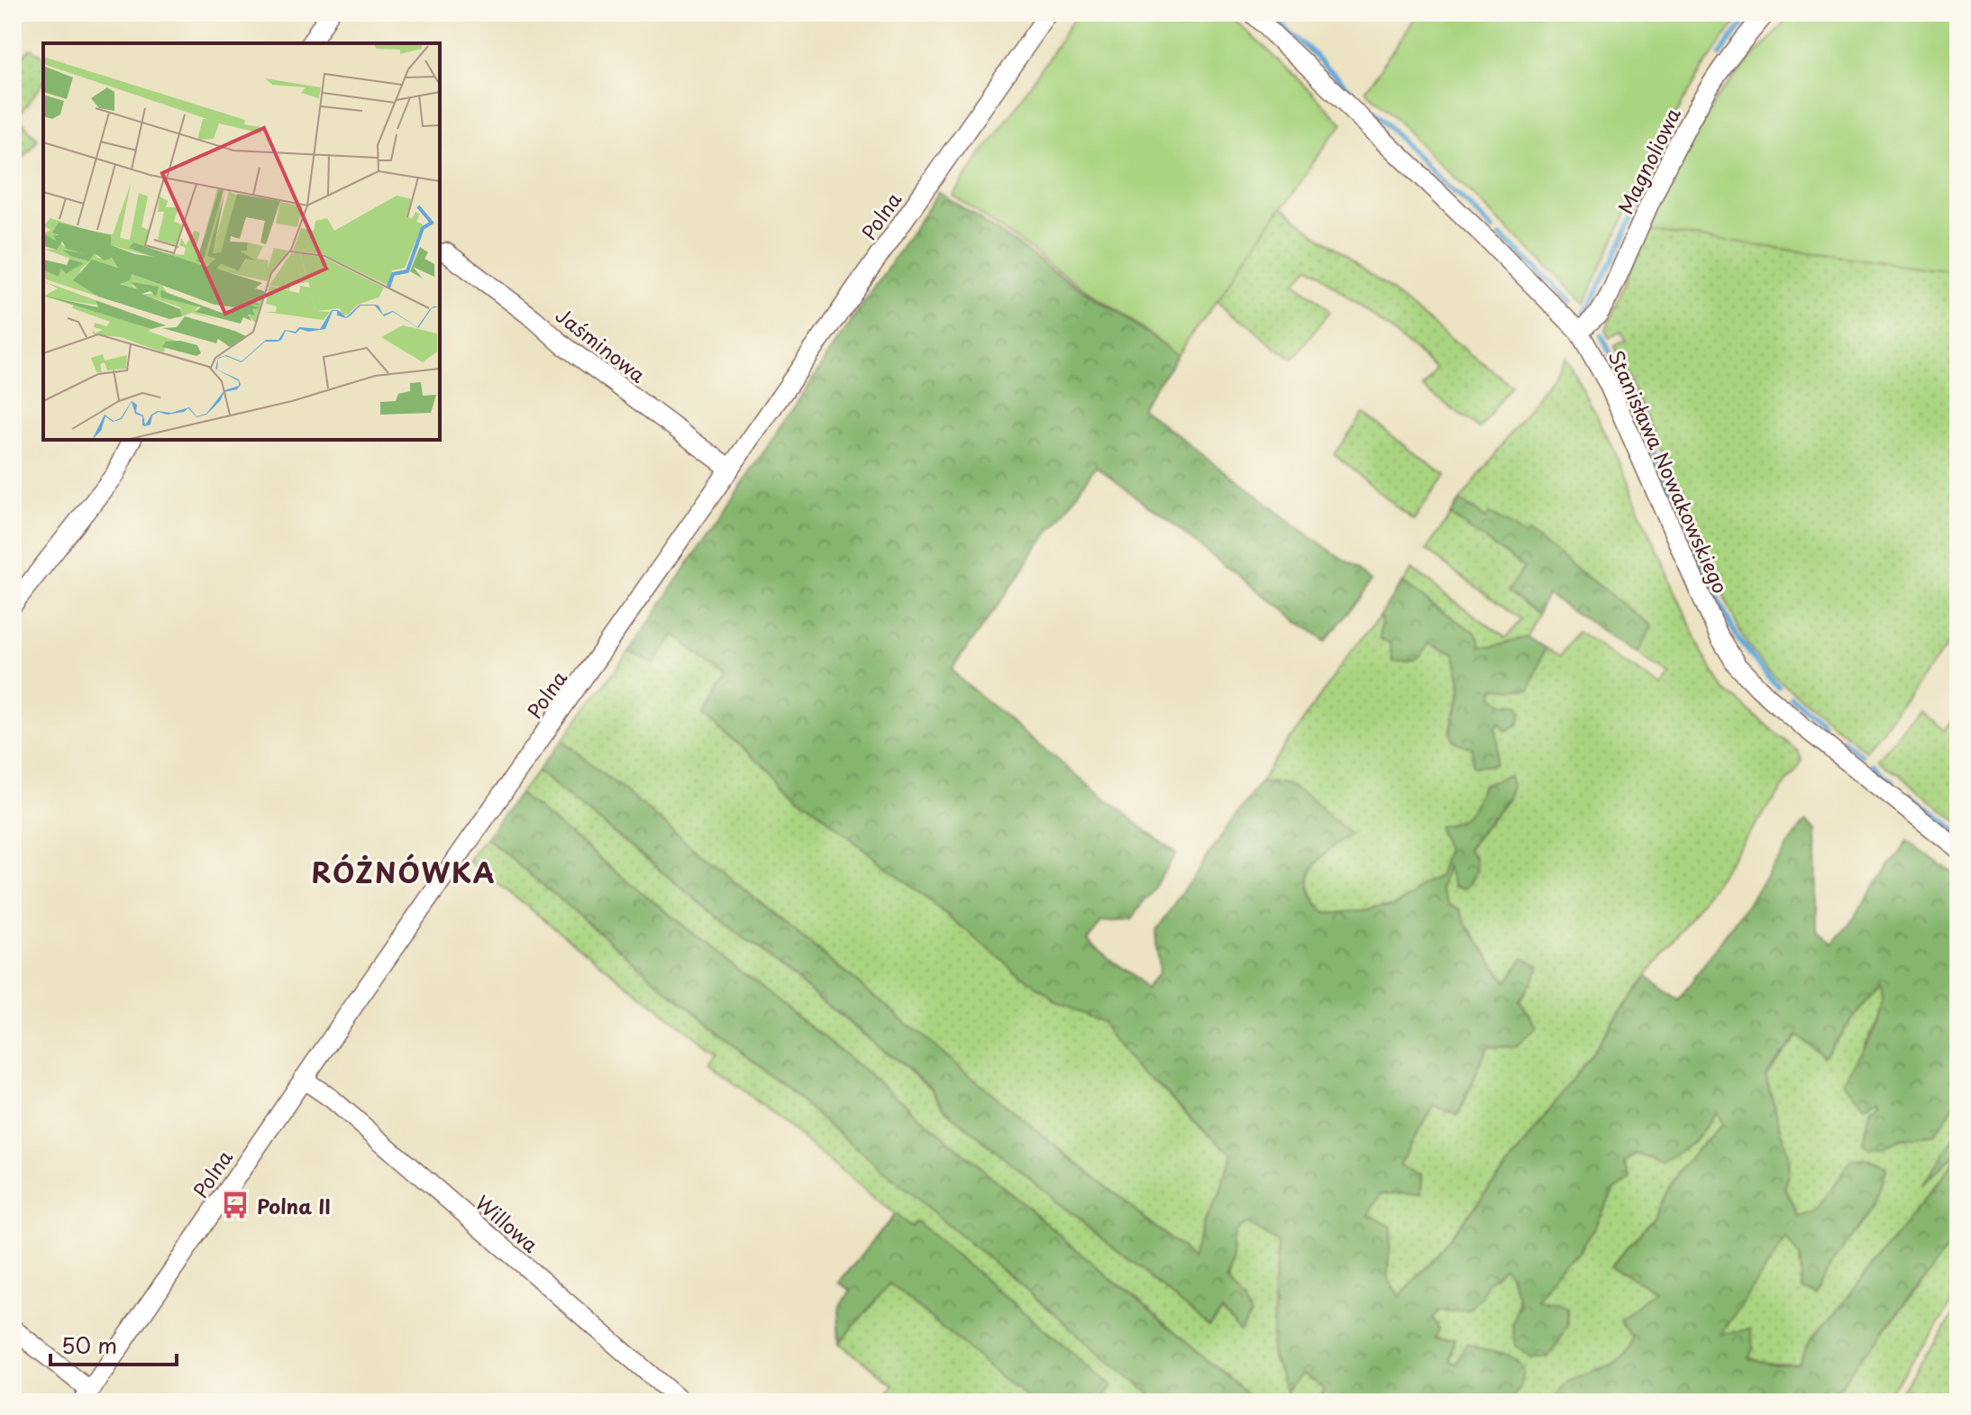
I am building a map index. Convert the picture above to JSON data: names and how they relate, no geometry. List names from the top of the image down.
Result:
{
  "streets": {
    "street": [
      "Magnoliowa",
      "Polna",
      "Jaśminowa",
      "Stanisława Nowakowskiego",
      "Willowa"
    ]
  },
  "crossings": [
    ["Magnoliowa", "Stanisława Nowakowskiego"],
    ["Polna", "Jaśminowa"],
    ["Polna", "Willowa"]
  ],
  "districts": ["RÓŻNÓWKA"],
  "places": {
    "bus stop": ["Polna II"]
  },
  "scale_bar": "50 m"
}
